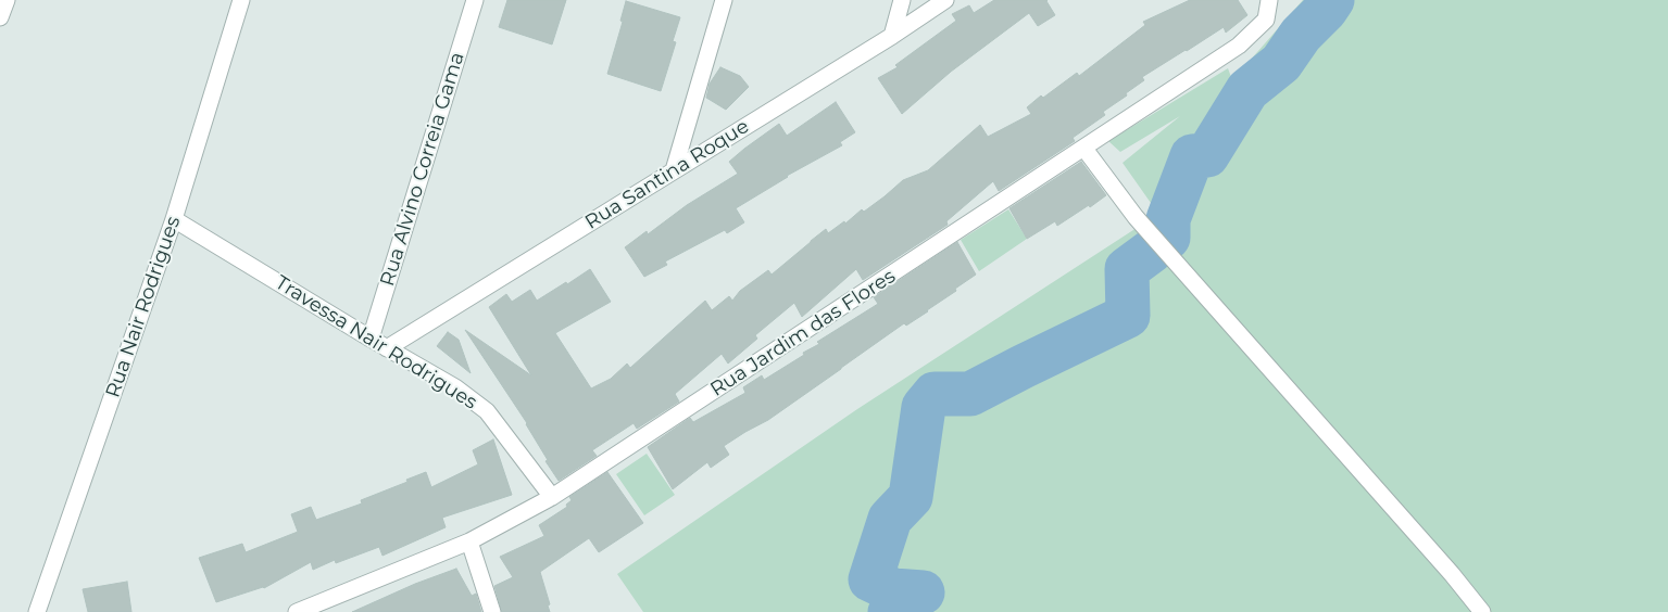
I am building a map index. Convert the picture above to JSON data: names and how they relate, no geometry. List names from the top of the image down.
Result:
{
  "streets": {
    "street": [
      "Rua Alvino Correia Gama",
      "Rua Santina Roque",
      "Rua Nair Rodrigues",
      "Rua Jardim das Flores",
      "Travessa Nair Rodrigues"
    ]
  },
  "crossings": [
    ["Rua Alvino Correia Gama", "Travessa Nair Rodrigues"],
    ["Rua Santina Roque", "Travessa Nair Rodrigues"],
    ["Rua Nair Rodrigues", "Travessa Nair Rodrigues"],
    ["Rua Jardim das Flores", "Travessa Nair Rodrigues"]
  ]
}
